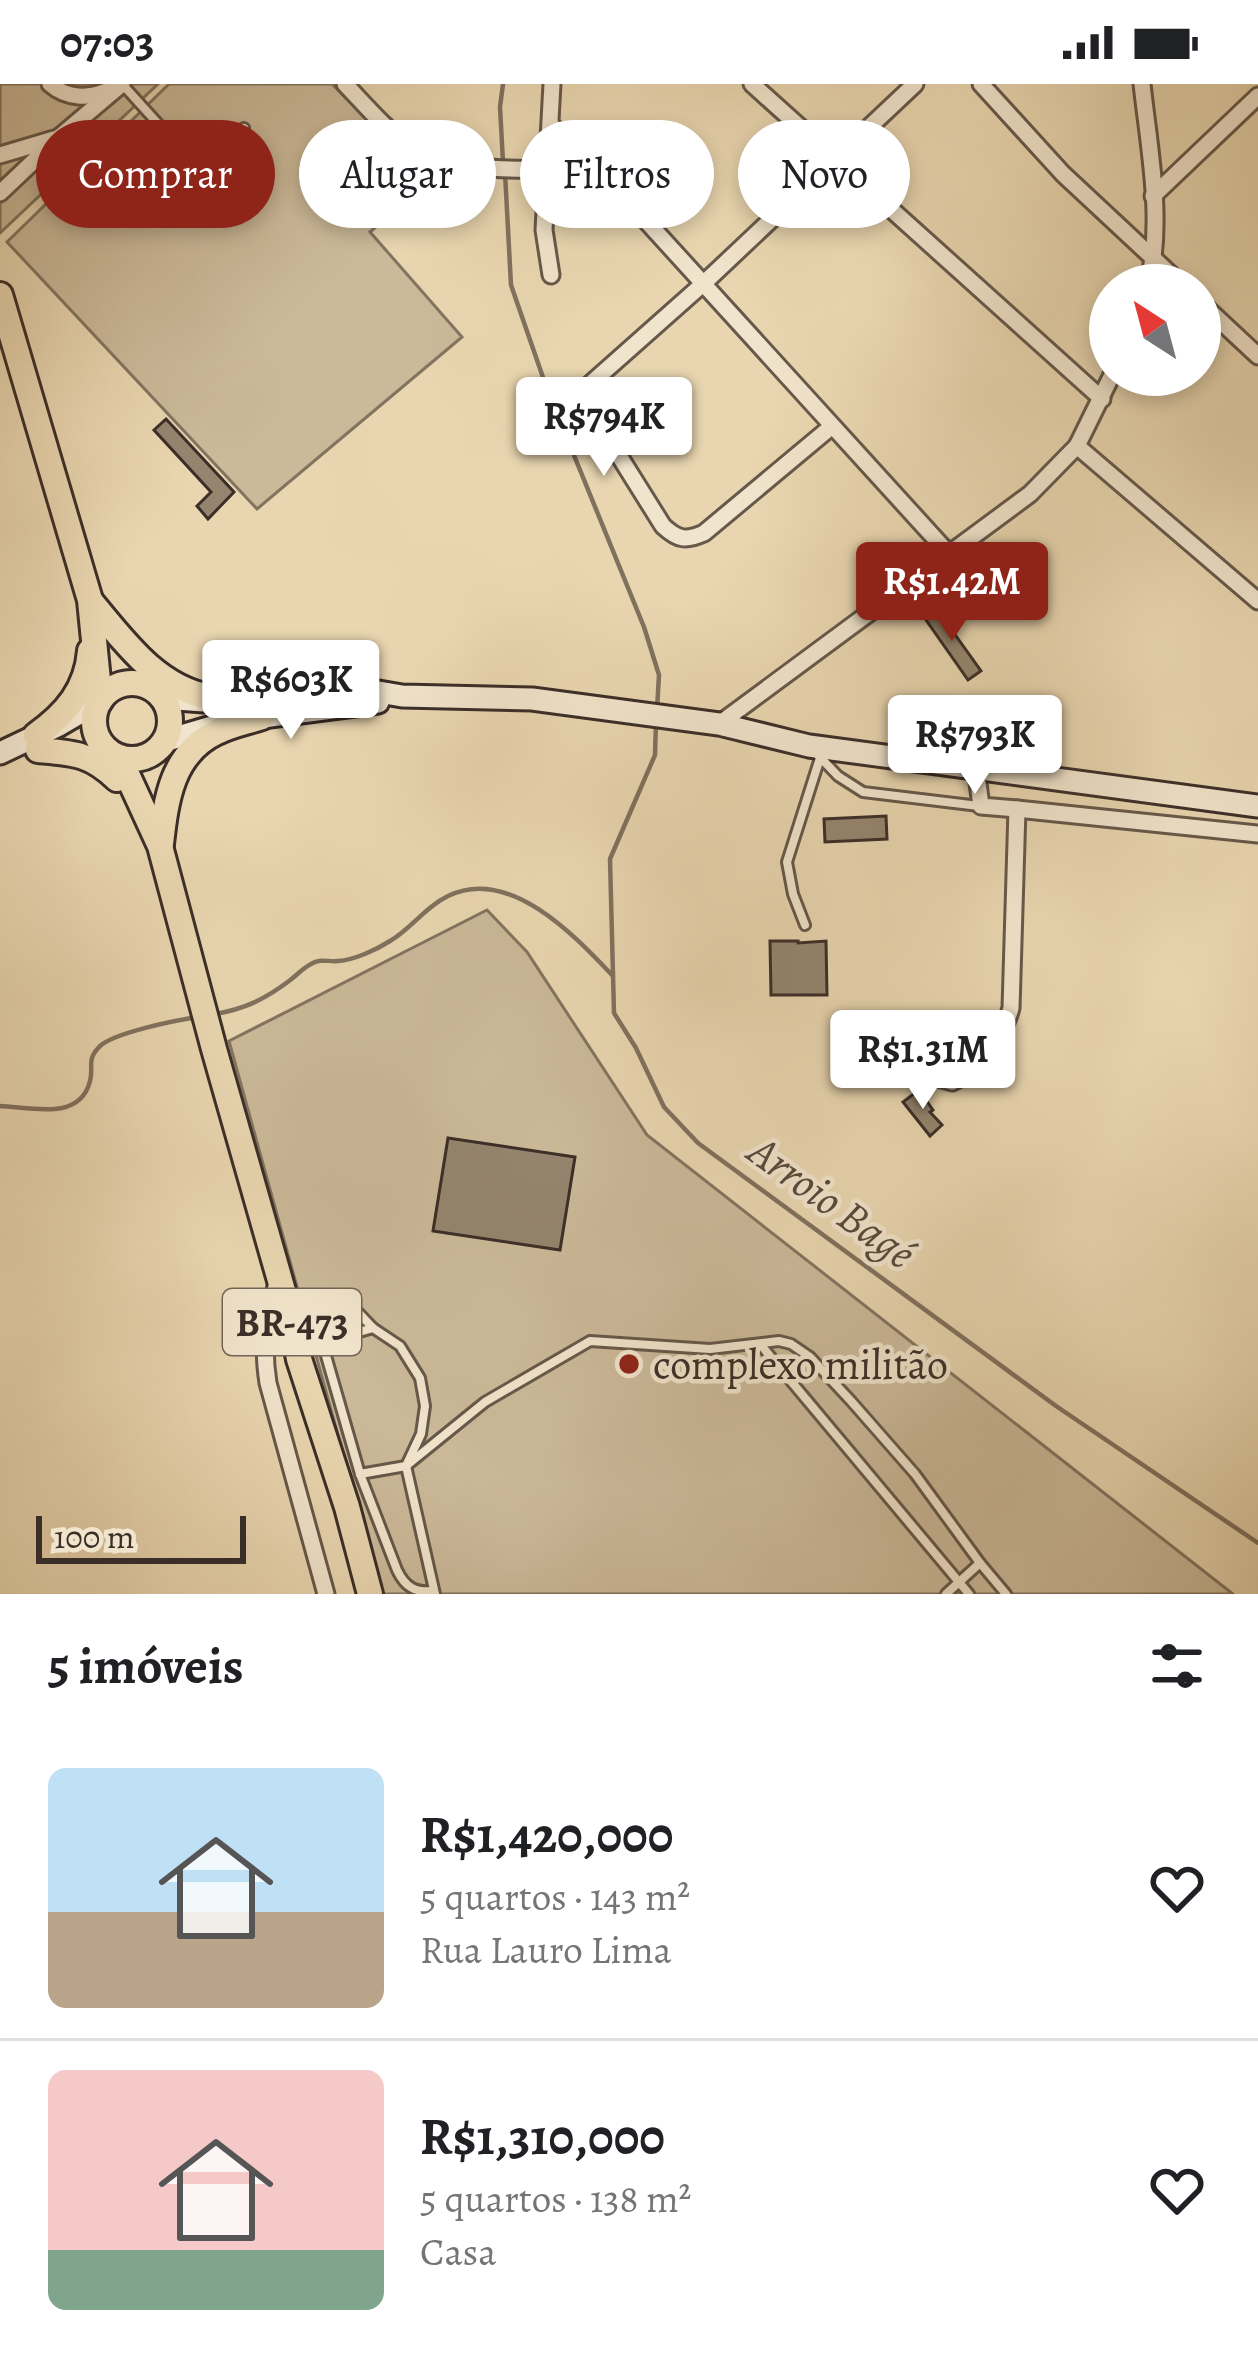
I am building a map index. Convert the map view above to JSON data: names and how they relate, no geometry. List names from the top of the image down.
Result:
{
  "streets": {
    "main road": ["BR-473"]
  },
  "water": ["Arroio Bagé"],
  "places": ["complexo militão"],
  "scale_bar": "100 m",
  "north": "top left",
  "page": {
    "status": "07:03",
    "chip": [
      "Comprar",
      "Alugar",
      "Filtros",
      "Novo"
    ],
    "price": [
      "R$794K",
      "R$1.42M",
      "R$603K",
      "R$793K",
      "R$1.31M"
    ],
    "scale": "100 m",
    "heading": "5 imóveis",
    "list": [
      {
        "name": "R$1,420,000",
        "note": "5 quartos · 143 m² · Rua Lauro Lima"
      },
      {
        "name": "R$1,310,000",
        "note": "5 quartos · 138 m² · Casa"
      }
    ]
  }
}
